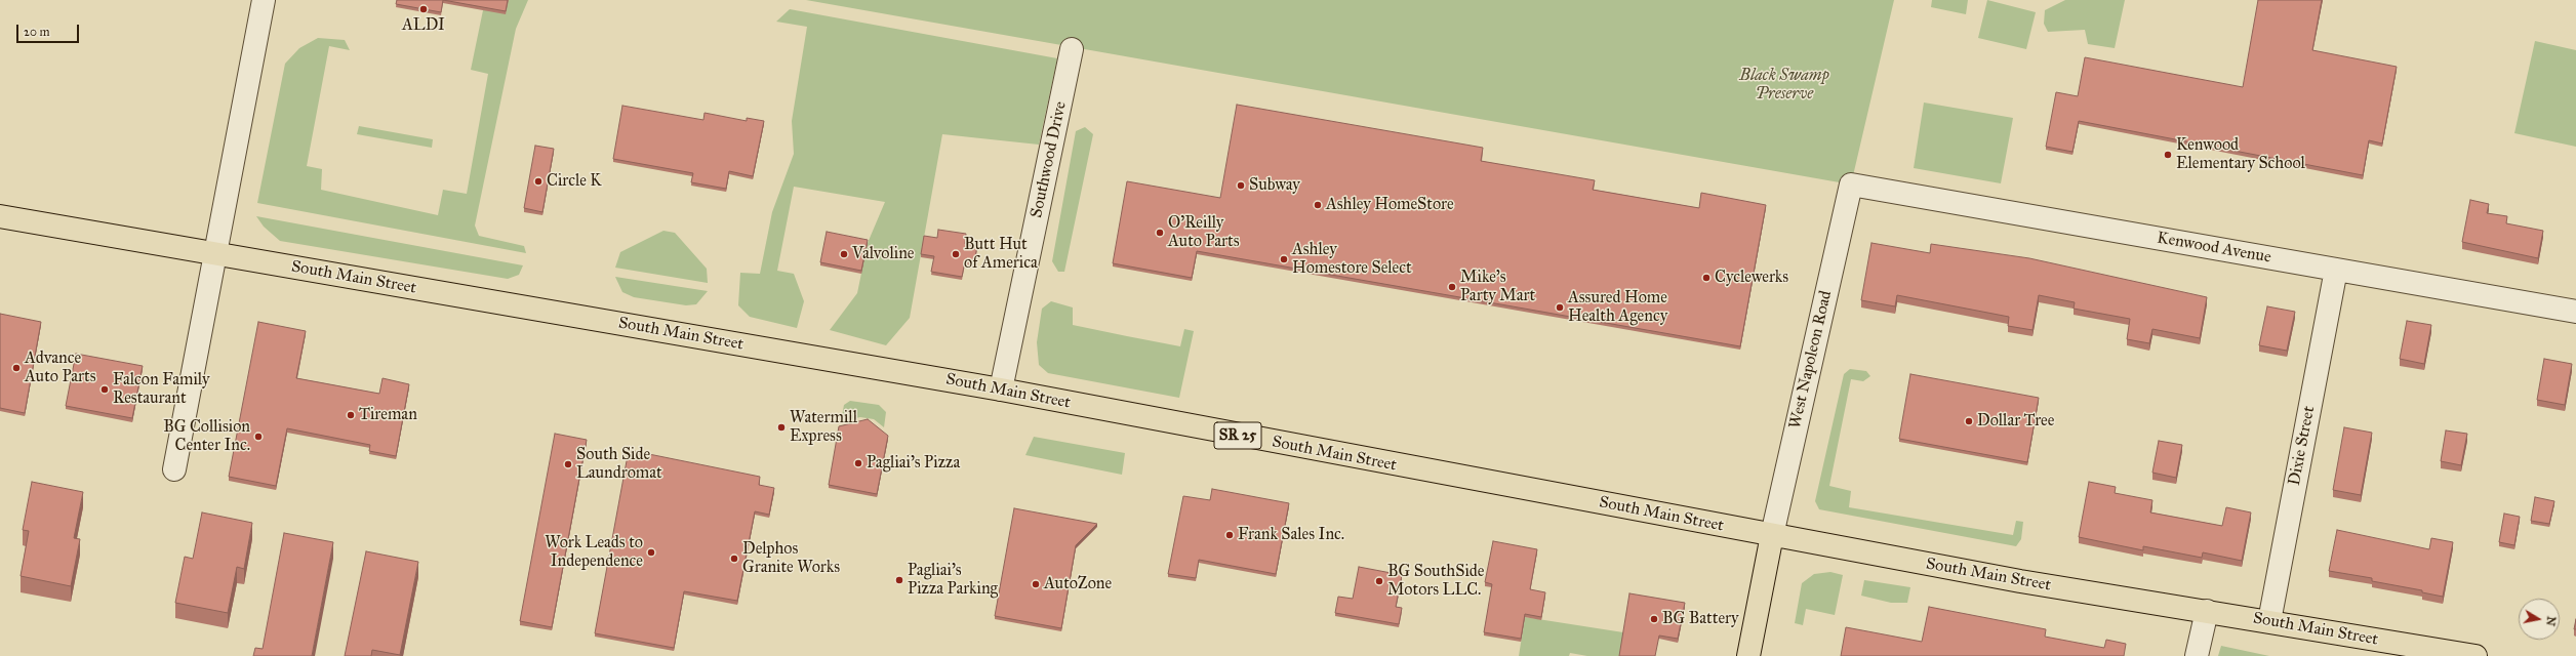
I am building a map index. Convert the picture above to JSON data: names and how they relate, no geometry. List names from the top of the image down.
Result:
{
  "streets": {
    "main road": ["South Main Street", "SR 25"],
    "street": [
      "Southwood Drive",
      "Kenwood Avenue",
      "West Napoleon Road",
      "Dixie Street"
    ]
  },
  "crossings": [
    ["Southwood Drive", "South Main Street"],
    ["Kenwood Avenue", "West Napoleon Road"],
    ["Kenwood Avenue", "Dixie Street"],
    ["South Main Street", "West Napoleon Road"],
    ["South Main Street", "Dixie Street"]
  ],
  "parks": ["Black Swamp Preserve"],
  "places": [
    "ALDI",
    "Kenwood Elementary School",
    "Circle K",
    "Subway",
    "Ashley HomeStore",
    "O'Reilly Auto Parts",
    "Valvoline",
    "Butt Hut of America",
    "Ashley Homestore Select",
    "Cyclewerks",
    "Mike's Party Mart",
    "Assured Home Health Agency",
    "Advance Auto Parts",
    "Falcon Family Restaurant",
    "Tireman",
    "Dollar Tree",
    "Watermill Express",
    "BG Collision Center Inc.",
    "Pagliai's Pizza",
    "South Side Laundromat",
    "Frank Sales Inc.",
    "Work Leads to Independence",
    "Delphos Granite Works",
    "Pagliai's Pizza Parking",
    "BG SouthSide Motors LLC.",
    "AutoZone",
    "BG Battery"
  ],
  "scale_bar": "20 m",
  "north": "right"
}
